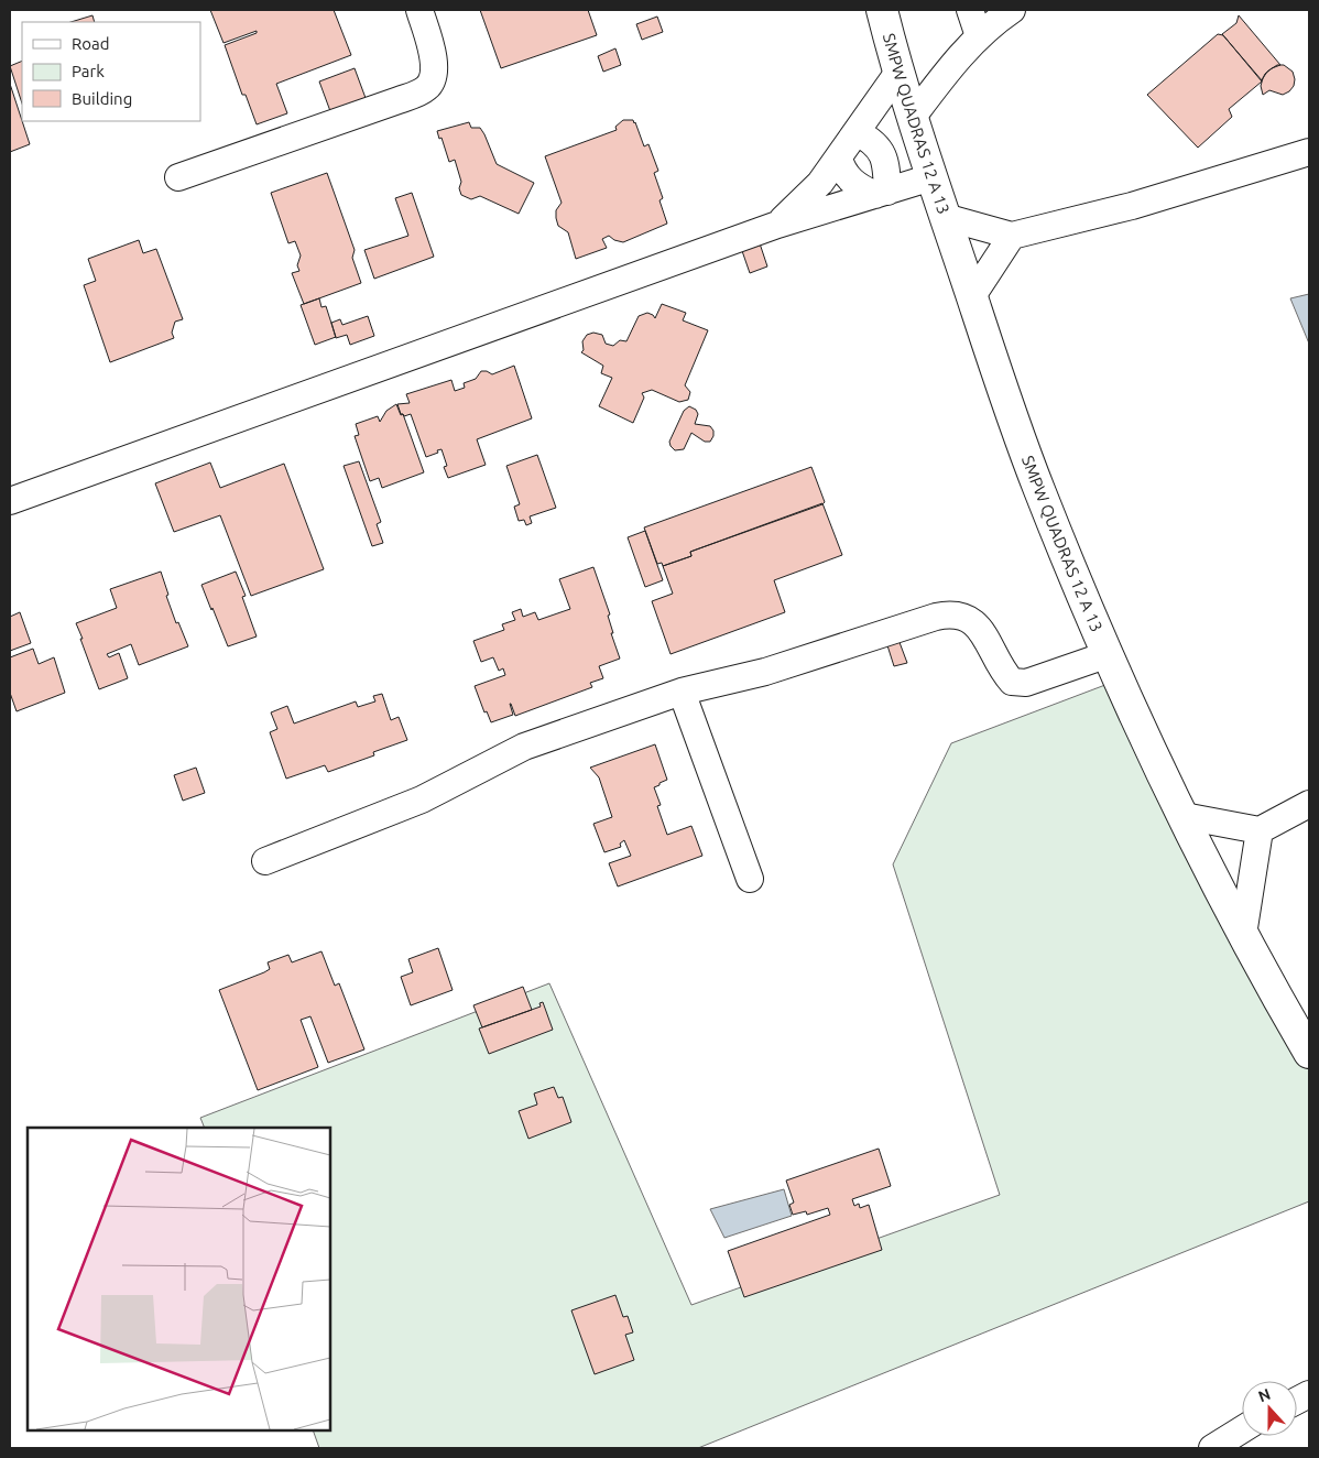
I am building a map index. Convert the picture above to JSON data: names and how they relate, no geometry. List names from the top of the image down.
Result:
{
  "streets": {
    "street": ["SMPW QUADRAS 12 A 13"]
  },
  "legend": ["Road", "Park", "Building"],
  "north": "top"
}
